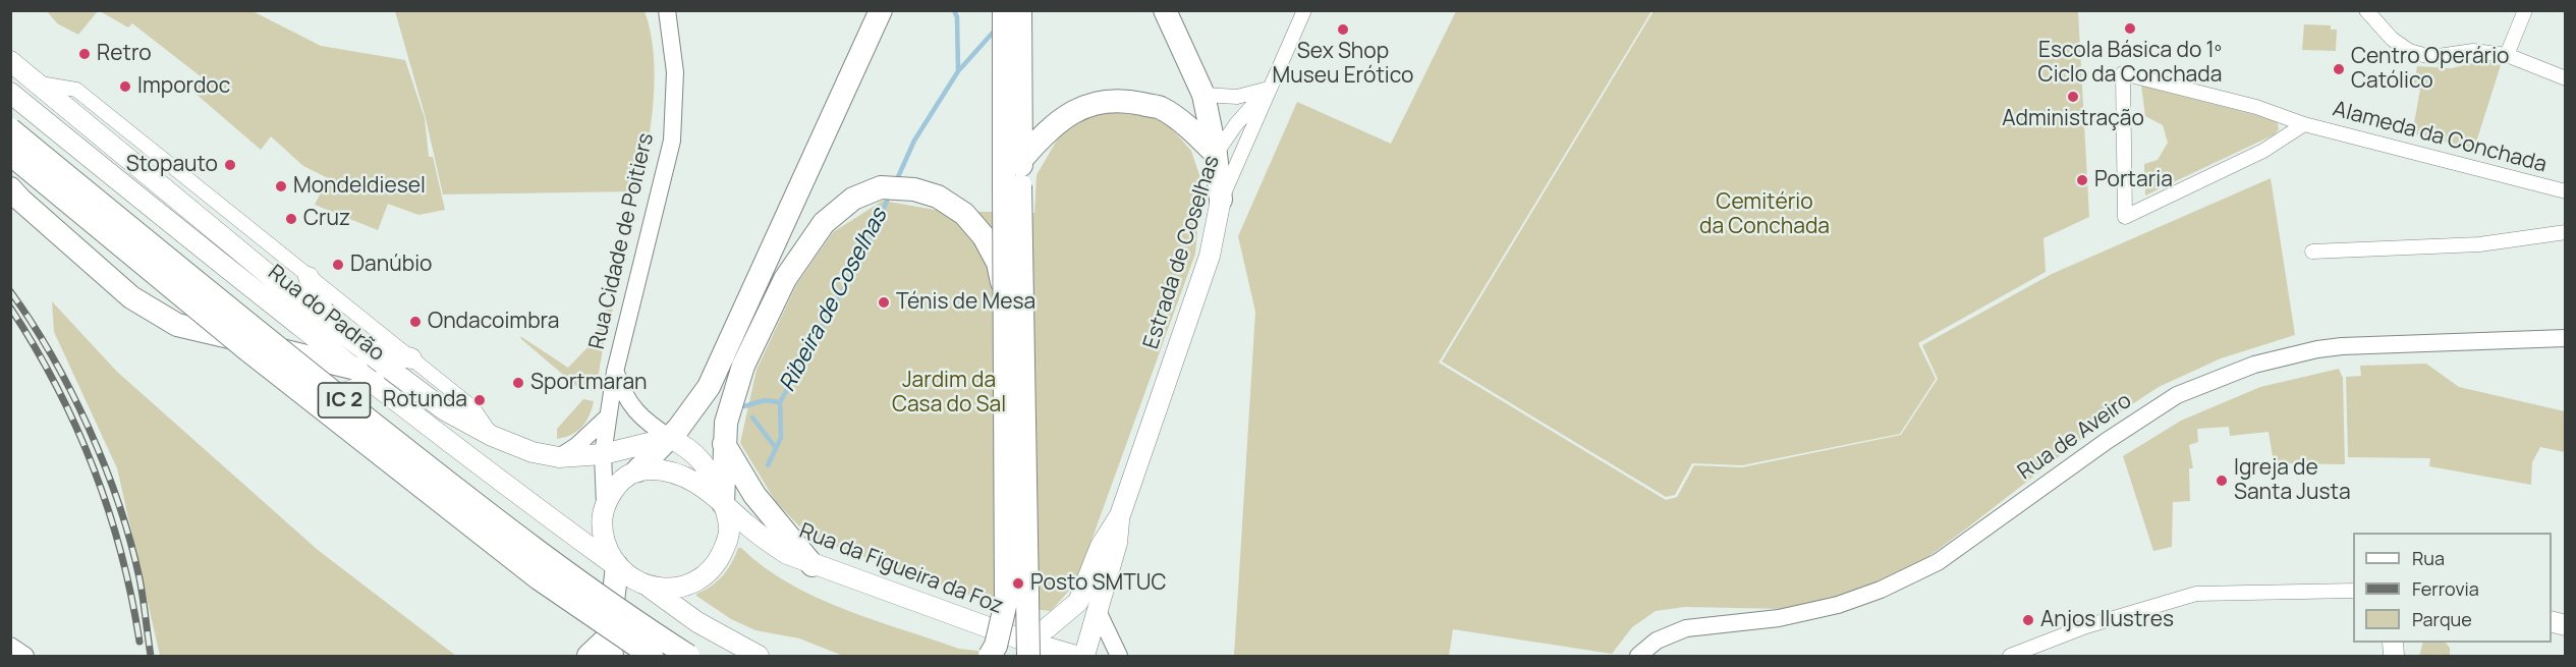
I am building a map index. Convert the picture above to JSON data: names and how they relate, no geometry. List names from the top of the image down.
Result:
{
  "streets": {
    "highway": ["IC 2"],
    "main road": ["Estrada de Coselhas", "Rua do Padrão", "Rua da Figueira da Foz"],
    "street": ["Alameda da Conchada", "Rua Cidade de Poitiers", "Rua de Aveiro"]
  },
  "crossings": [
    ["Rua Cidade de Poitiers", "Rua do Padrão"],
    ["Rua Cidade de Poitiers", "Rua da Figueira da Foz"],
    ["Rua do Padrão", "Rua da Figueira da Foz"]
  ],
  "water": ["Ribeira de Coselhas"],
  "parks": ["Cemitério da Conchada", "Jardim da Casa do Sal"],
  "places": [
    "Escola Básica do 1º Ciclo da Conchada",
    "Sex Shop Museu Erótico",
    "Retro",
    "Centro Operário Católico",
    "Impordoc",
    "Administração",
    "Stopauto",
    "Portaria",
    "Mondeldiesel",
    "Cruz",
    "Danúbio",
    "Ténis de Mesa",
    "Ondacoimbra",
    "Sportmaran",
    "Rotunda",
    "Igreja de Santa Justa",
    "Posto SMTUC",
    "Anjos Ilustres"
  ],
  "legend": ["Rua", "Ferrovia", "Parque"]
}
